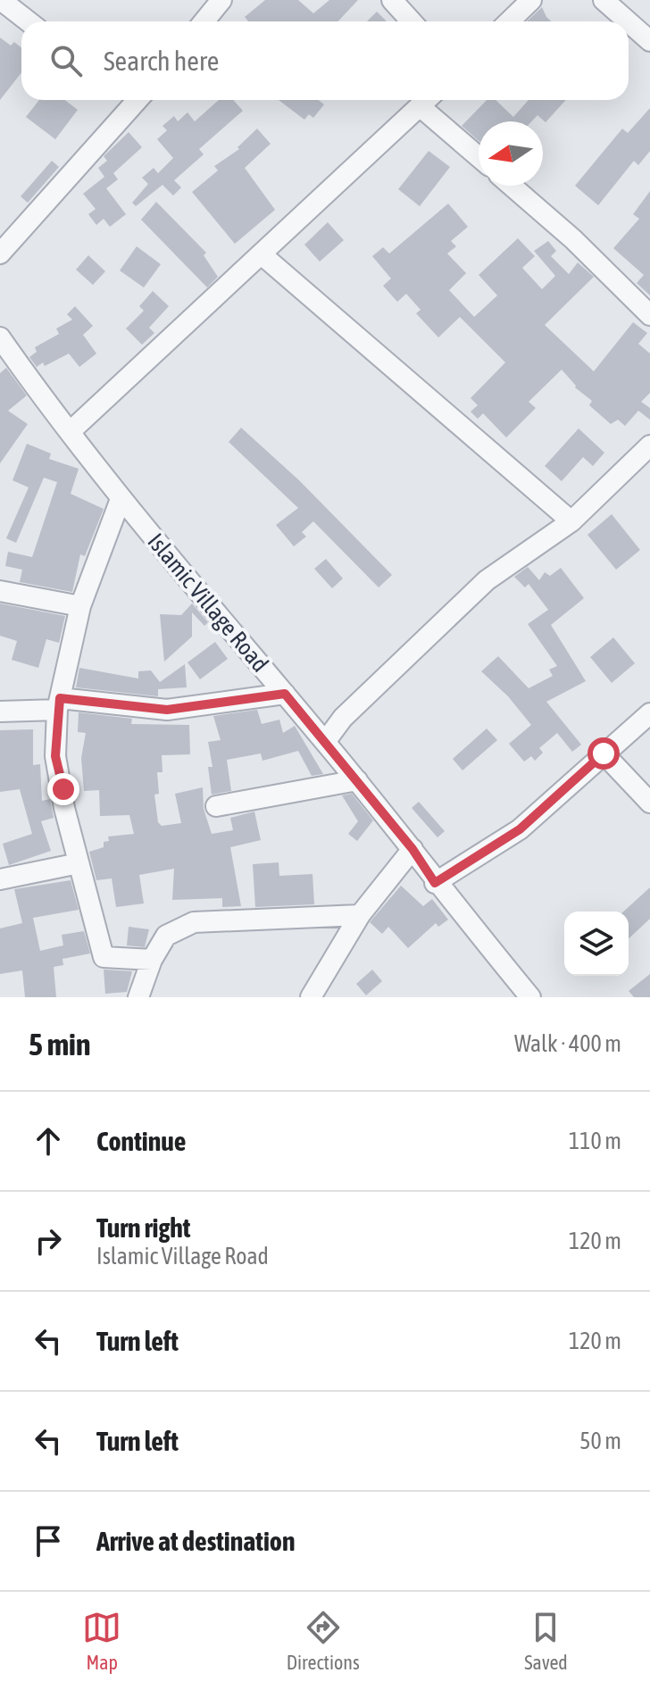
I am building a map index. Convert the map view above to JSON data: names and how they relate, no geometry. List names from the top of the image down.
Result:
{
  "streets": {
    "street": ["Islamic Village Road"]
  },
  "north": "left",
  "page": {
    "search": "Search here",
    "heading": ["5 min", "Walk · 400 m"],
    "list": [
      ["Continue", "110 m"],
      ["Turn right", "Islamic Village Road", "120 m"],
      ["Turn left", "120 m"],
      ["Turn left", "50 m"],
      "Arrive at destination"
    ],
    "nav": ["Map", "Directions", "Saved"]
  }
}
